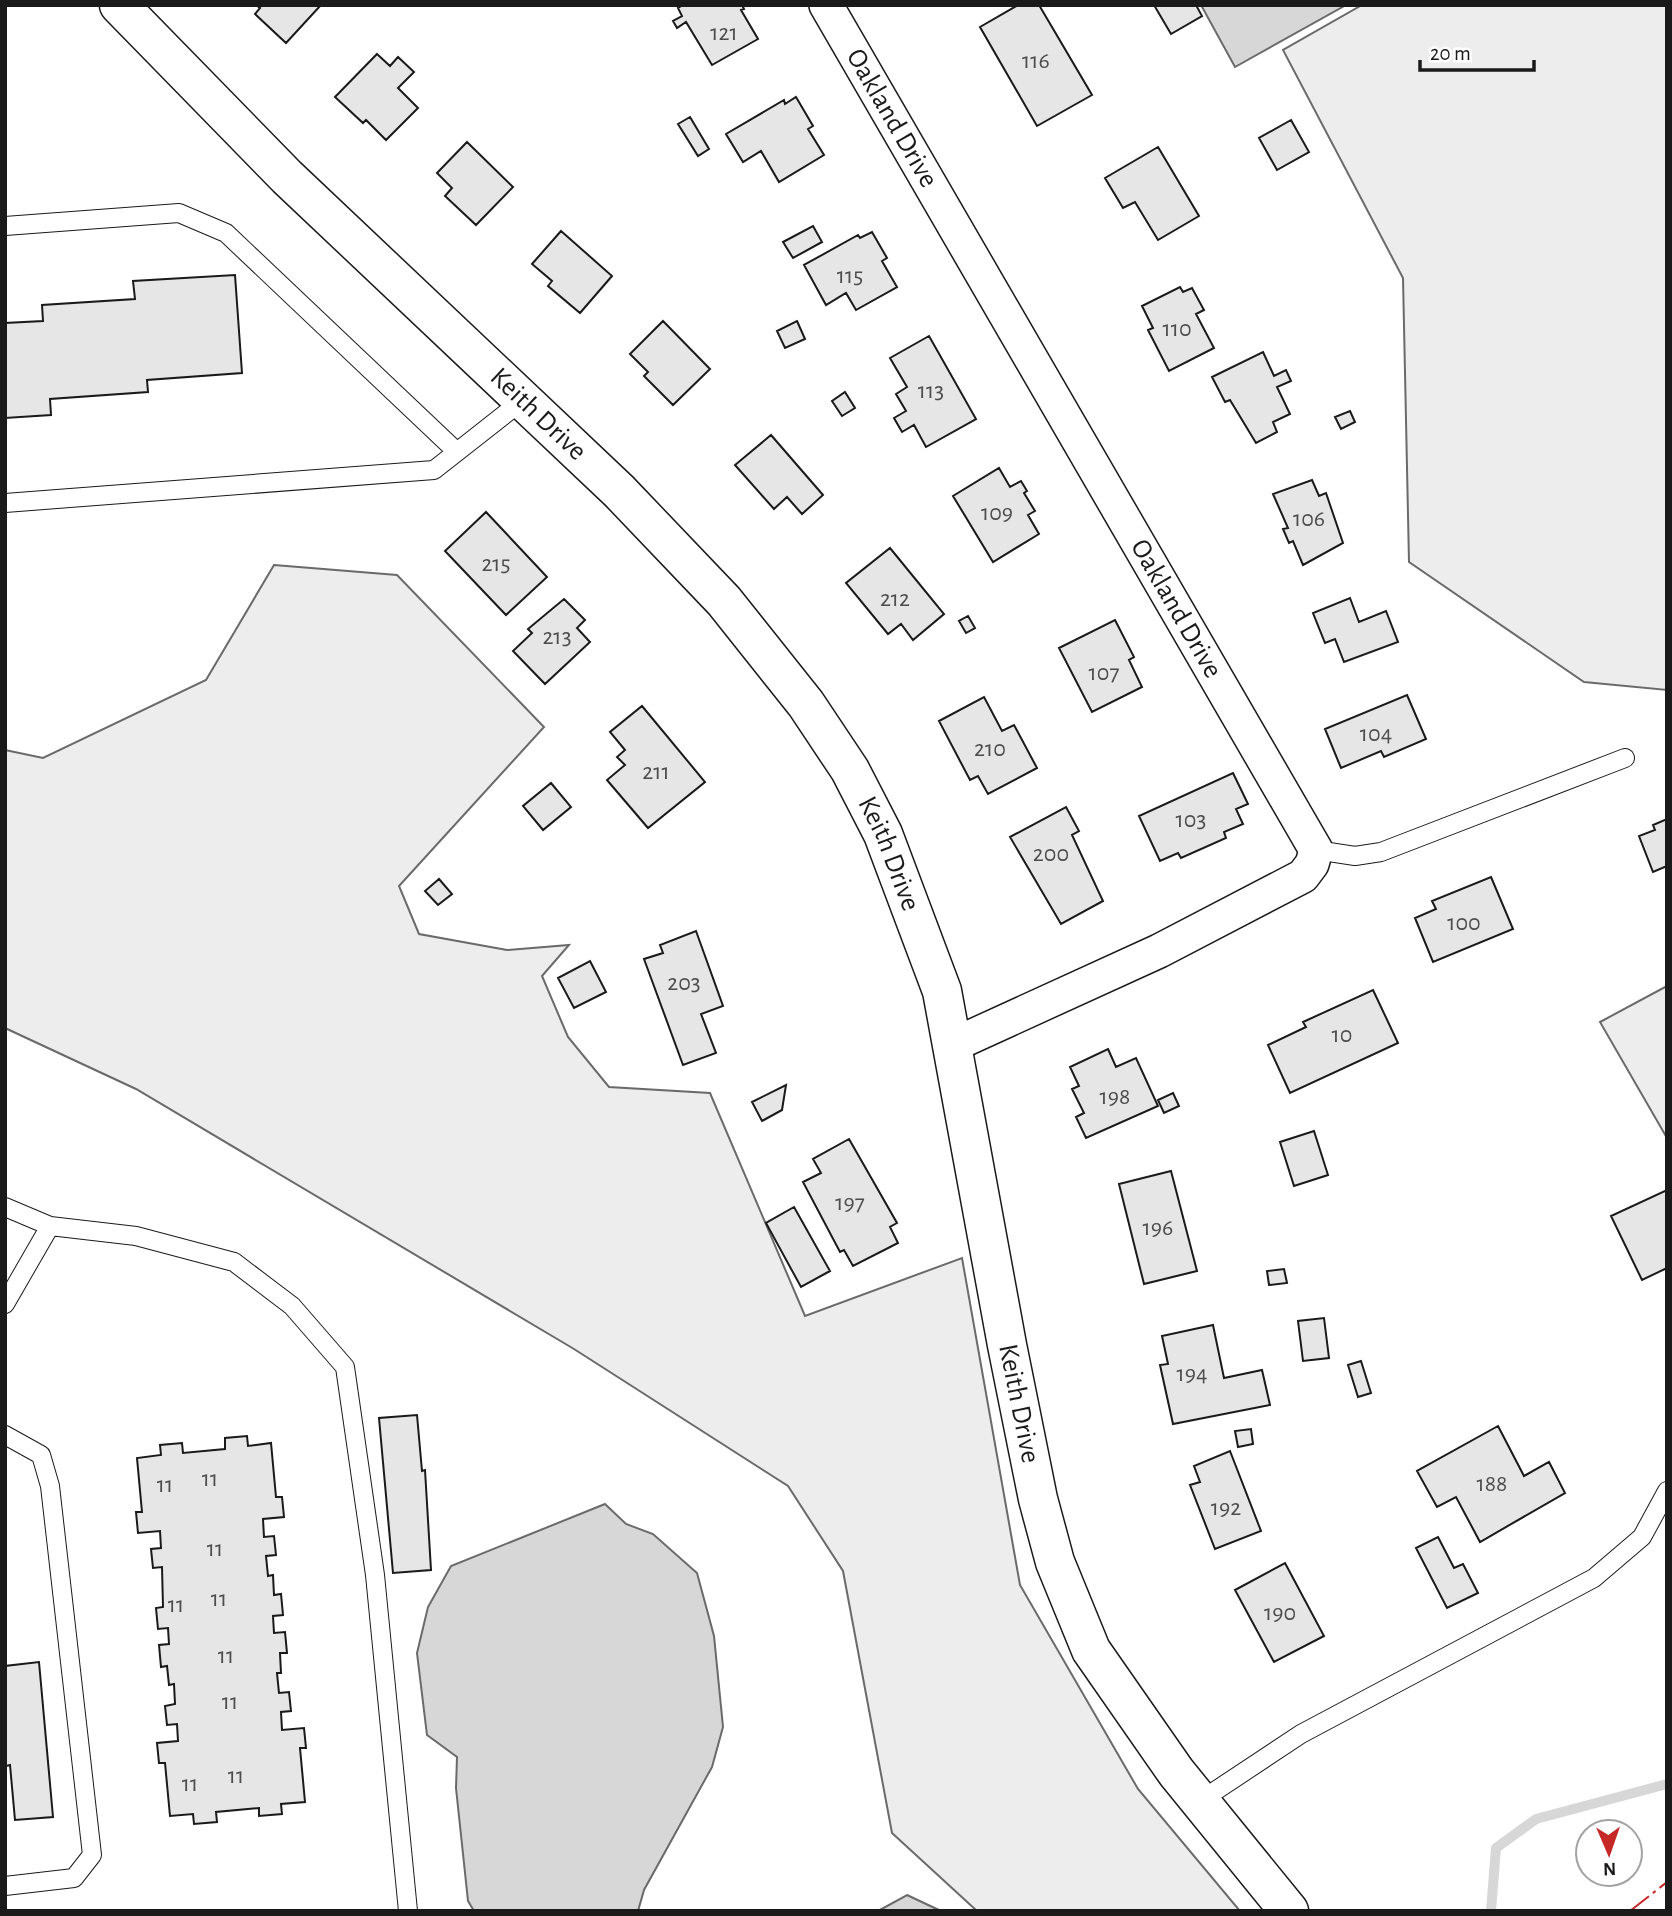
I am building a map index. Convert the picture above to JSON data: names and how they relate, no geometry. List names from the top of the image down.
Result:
{
  "streets": {
    "street": ["Oakland Drive", "Keith Drive"]
  },
  "house_numbers": [
    "121",
    "116",
    "115",
    "110",
    "113",
    "109",
    "106",
    "215",
    "212",
    "213",
    "107",
    "104",
    "210",
    "211",
    "103",
    "200",
    "100",
    "203",
    "10",
    "198",
    "197",
    "196",
    "194",
    "11",
    "188",
    "11",
    "192",
    "11",
    "11",
    "11",
    "190",
    "11",
    "11",
    "11",
    "11"
  ],
  "scale_bar": "20 m",
  "north": "bottom"
}
